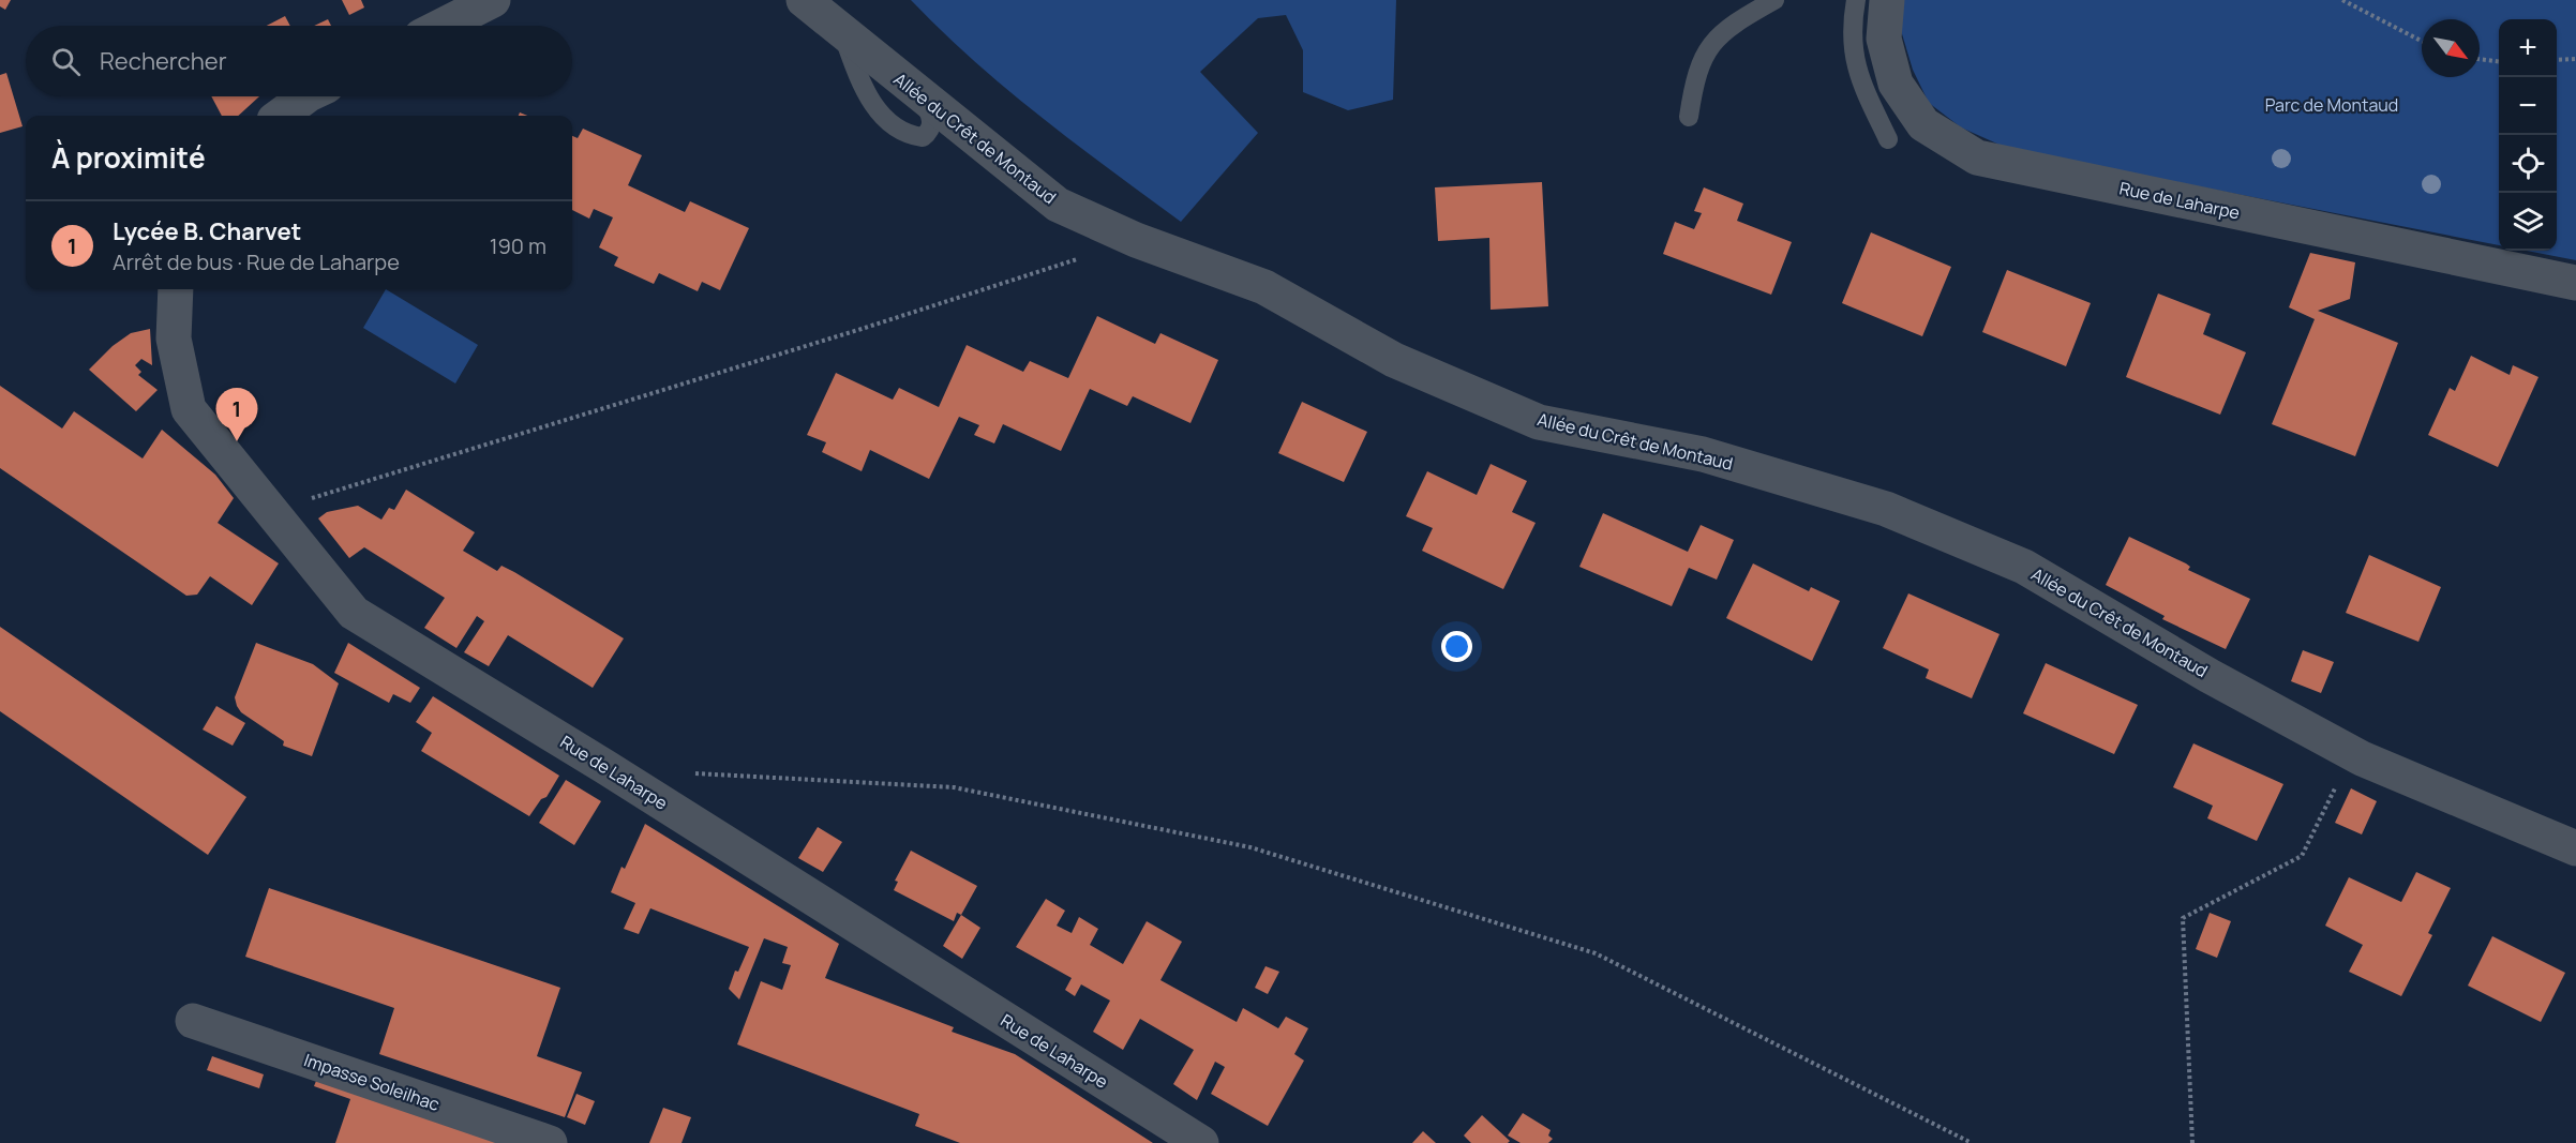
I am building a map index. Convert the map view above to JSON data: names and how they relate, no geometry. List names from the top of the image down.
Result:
{
  "streets": {
    "street": ["Allée du Crêt de Montaud", "Rue de Laharpe", "Impasse Soleilhac"]
  },
  "parks": ["Parc de Montaud"],
  "north": "bottom right",
  "page": {
    "map_buttons": ["+", "−"],
    "search": "Rechercher",
    "heading": "À proximité",
    "list": [
      {
        "mark": "1",
        "name": "Lycée B. Charvet",
        "note": "Arrêt de bus · Rue de Laharpe",
        "value": "190 m"
      }
    ],
    "pins": "1"
  }
}
